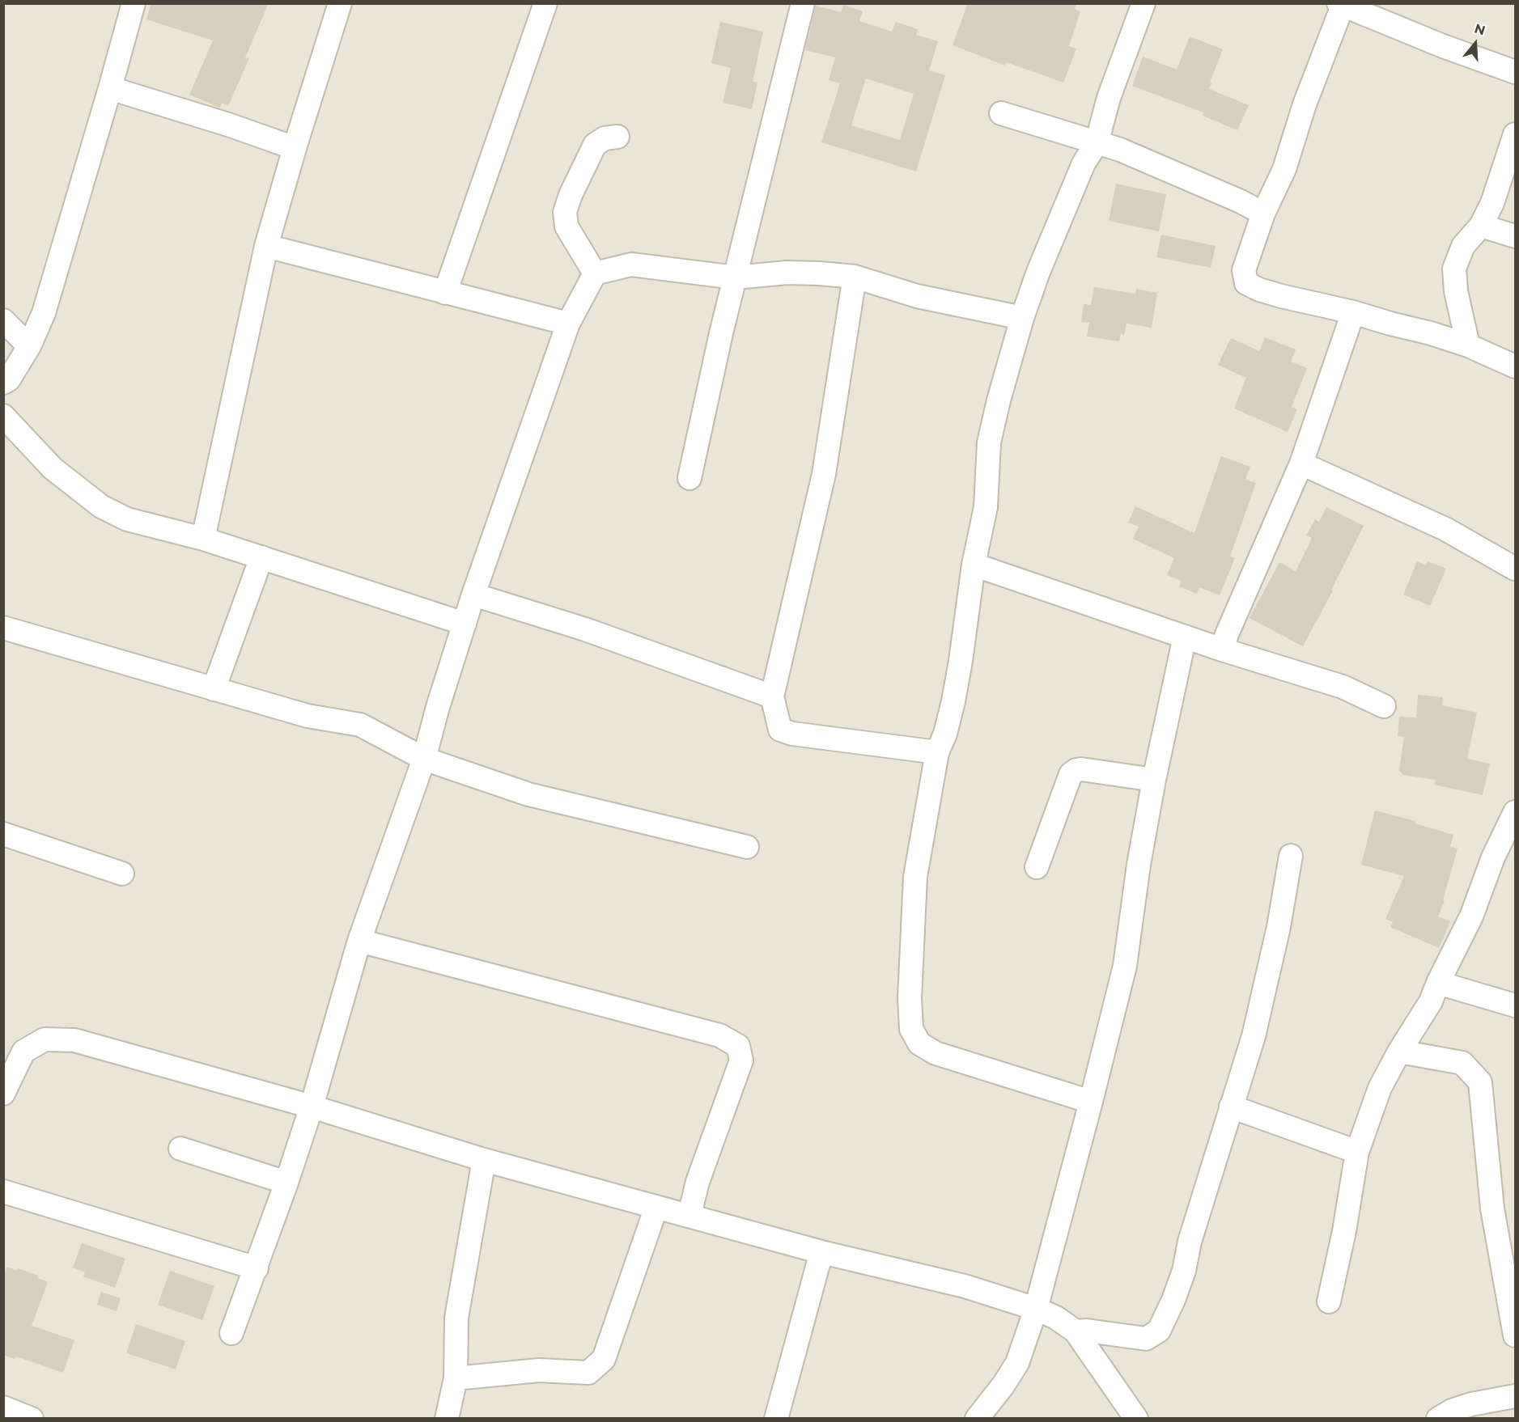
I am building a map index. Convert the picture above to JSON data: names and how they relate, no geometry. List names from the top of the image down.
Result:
{
  "north": "top"
}
